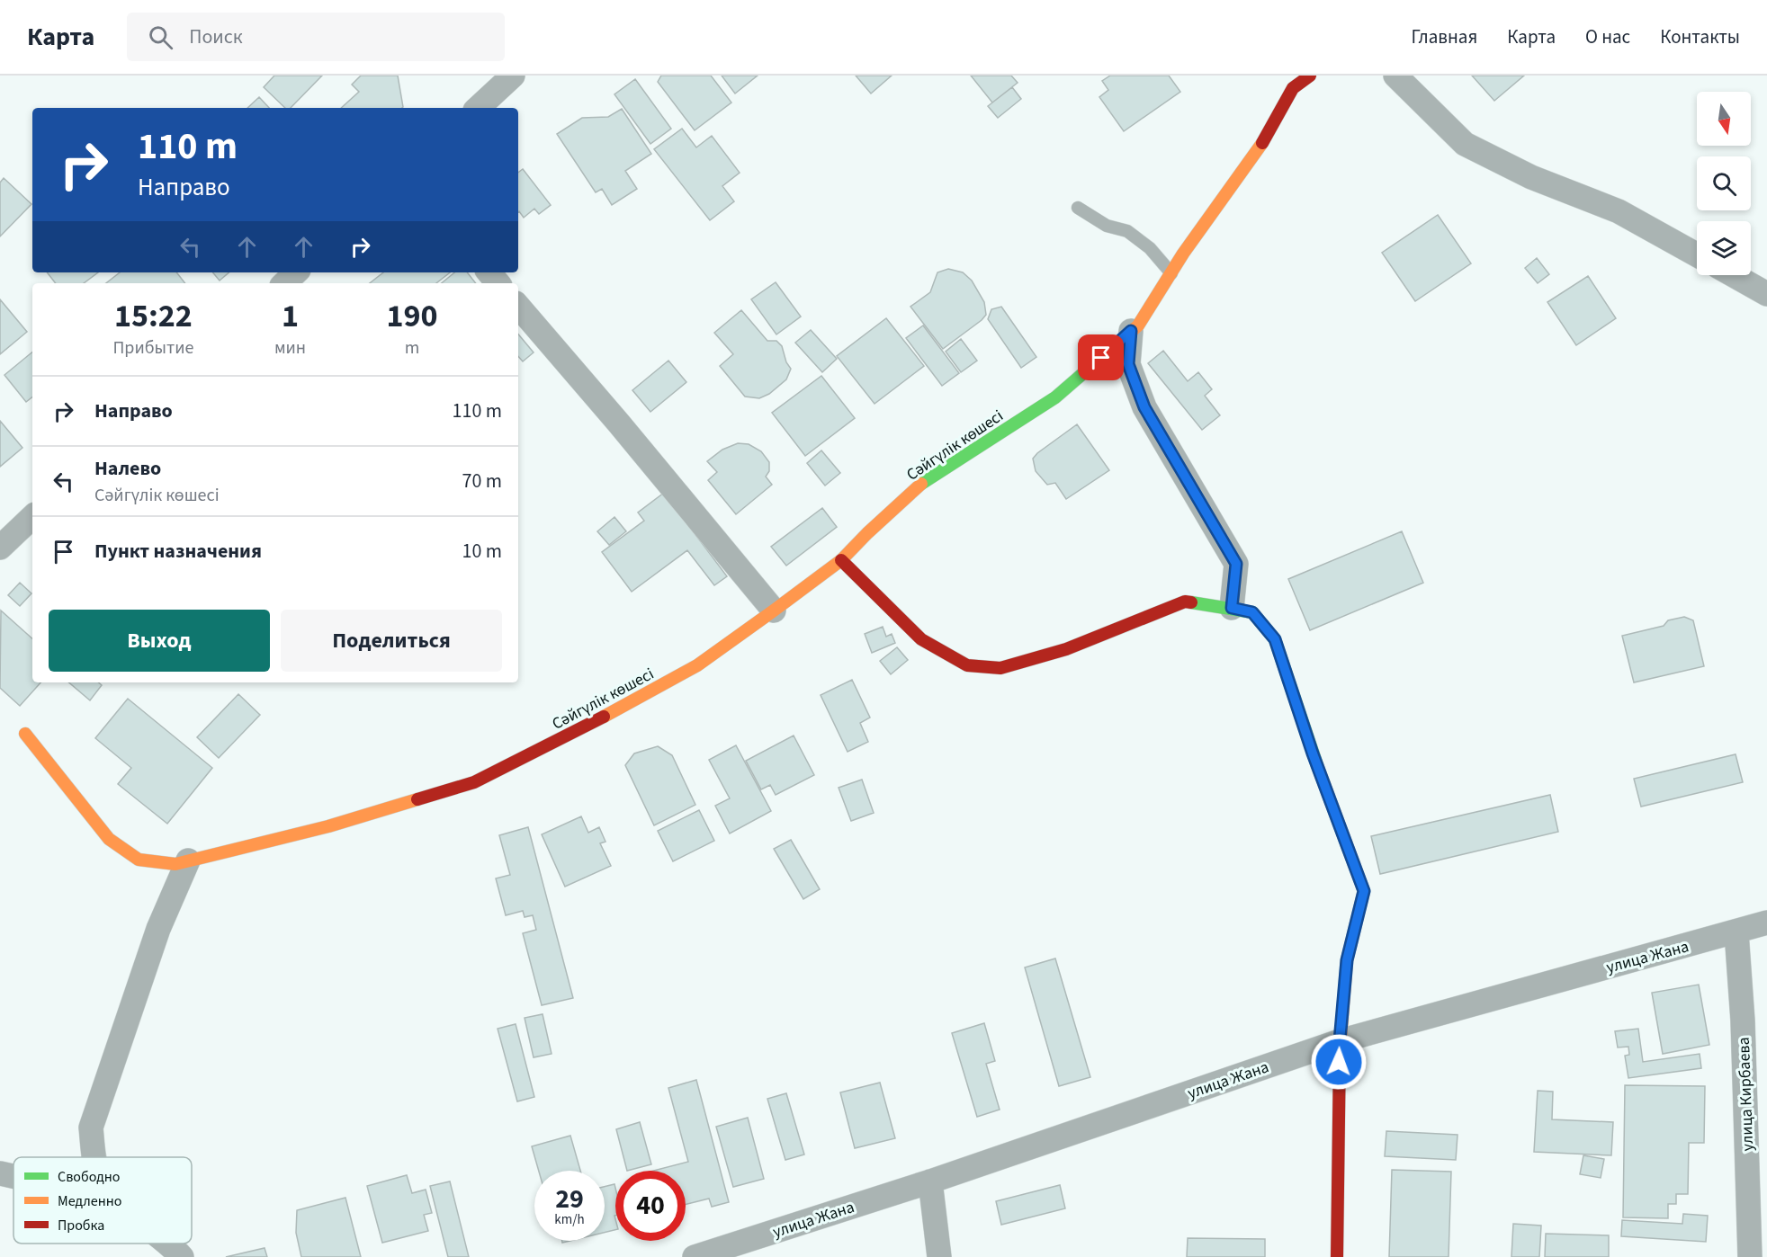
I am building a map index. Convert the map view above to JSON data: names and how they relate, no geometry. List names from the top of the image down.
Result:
{
  "streets": {
    "street": ["Сәйгүлік көшесі", "улица Жана", "улица Кирбаева"]
  },
  "crossings": [
    ["улица Жана", "улица Кирбаева"]
  ],
  "legend": ["Свободно", "Медленно", "Пробка"],
  "north": "bottom",
  "page": {
    "header": "Карта",
    "search": "Поиск",
    "nav": [
      "Главная",
      "Карта",
      "О нас",
      "Контакты"
    ],
    "turn": ["110 m", "Направо"],
    "eta": [
      "15:22",
      "Прибытие",
      "1",
      "мин",
      "190",
      "m"
    ],
    "list": [
      {
        "name": "Направо",
        "value": "110 m"
      },
      {
        "name": "Налево",
        "note": "Сәйгүлік көшесі",
        "value": "70 m"
      },
      {
        "name": "Пункт назначения",
        "value": "10 m"
      }
    ],
    "buttons": ["Выход", "Поделиться"],
    "speed": "29 km/h",
    "limit": "40"
  }
}
